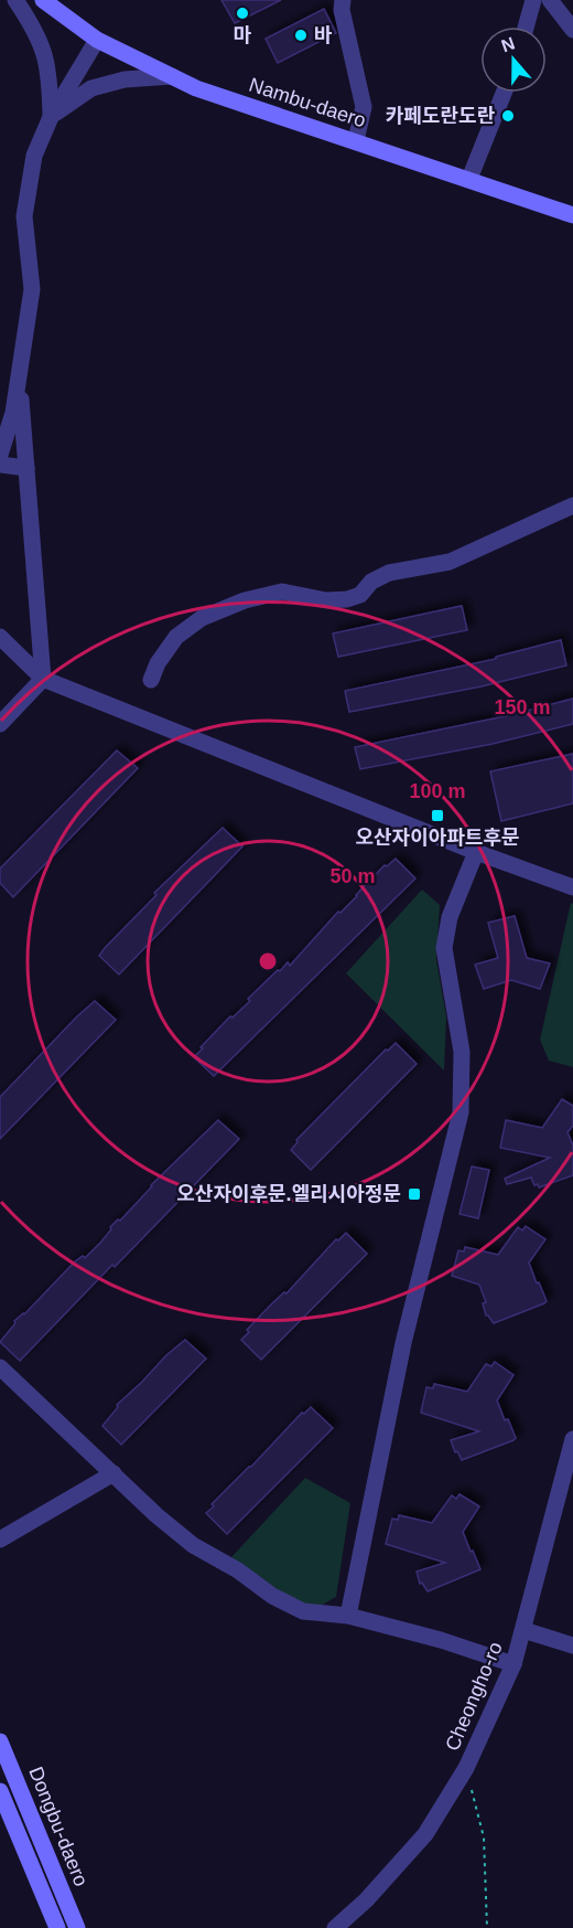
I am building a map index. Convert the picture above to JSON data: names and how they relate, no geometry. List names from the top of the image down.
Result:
{
  "streets": {
    "main road": ["Nambu-daero", "Dongbu-daero"],
    "street": ["Cheongho-ro"]
  },
  "places": {
    "other": ["마", "바", "카페도란도란"],
    "transit": ["오산자이아파트후문", "오산자이후문.엘리시아정문"]
  },
  "north": "top",
  "rings": ["150 m", "100 m", "50 m"]
}
